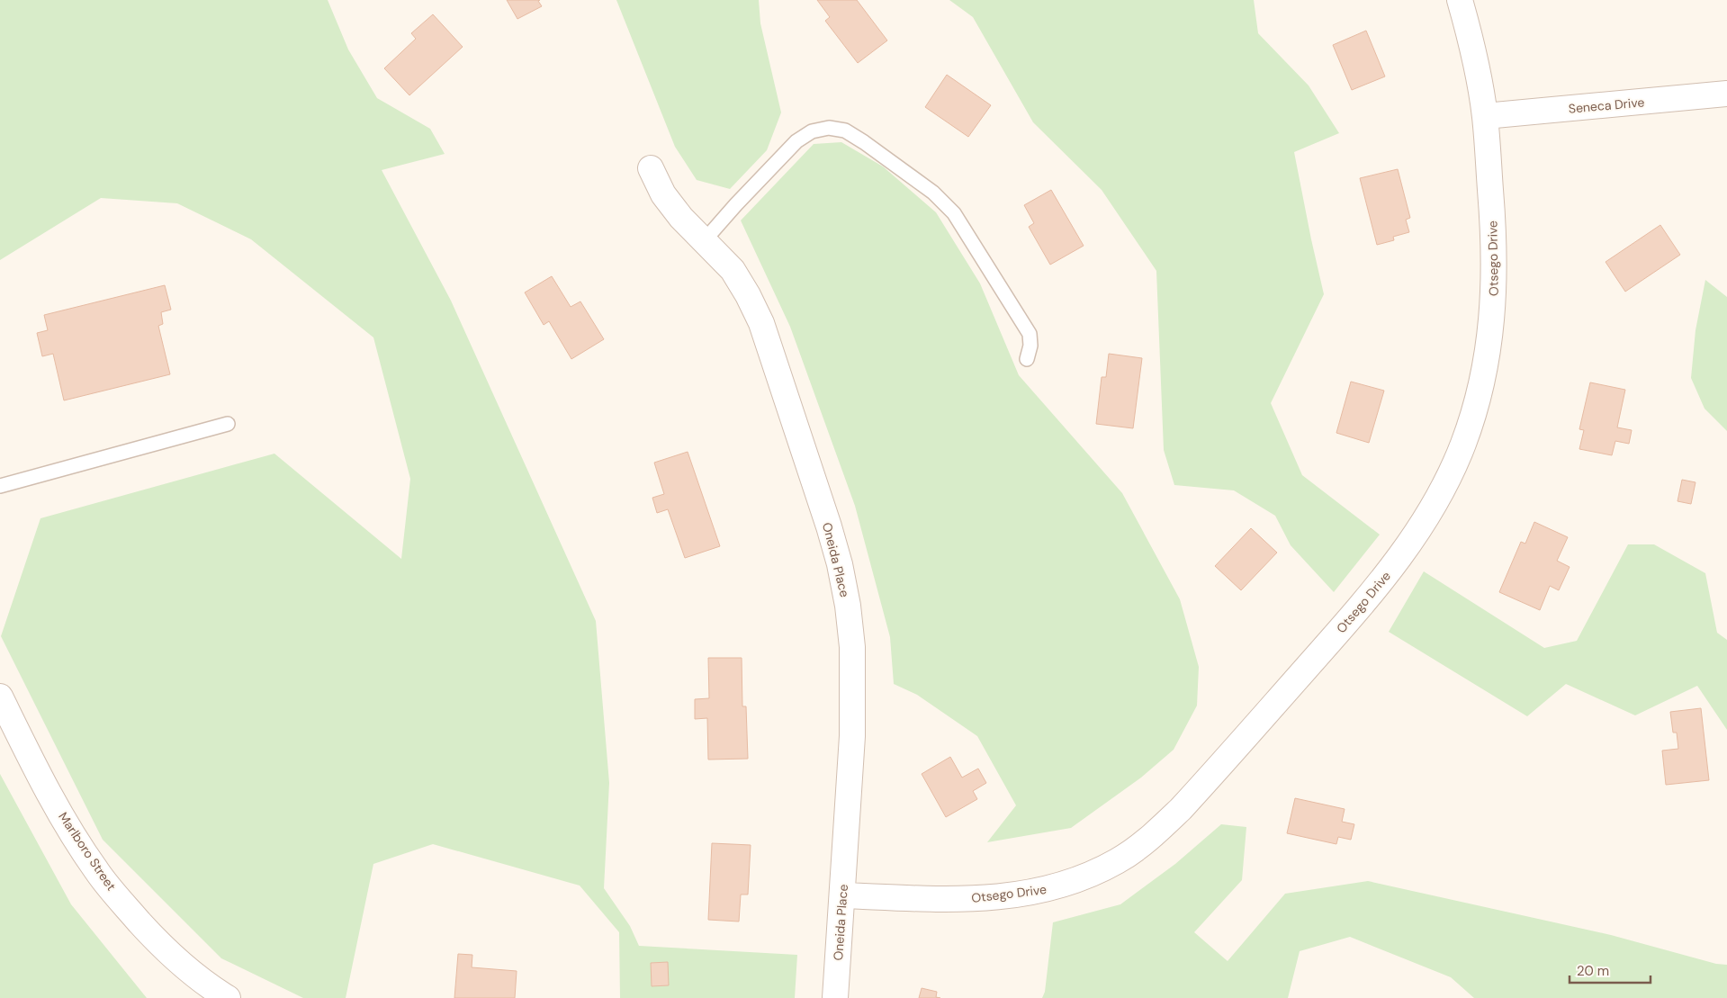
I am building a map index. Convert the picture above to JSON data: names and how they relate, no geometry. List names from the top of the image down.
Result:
{
  "streets": {
    "street": [
      "Seneca Drive",
      "Otsego Drive",
      "Oneida Place",
      "Marlboro Street"
    ]
  },
  "crossings": [
    ["Seneca Drive", "Otsego Drive"],
    ["Otsego Drive", "Oneida Place"]
  ],
  "scale_bar": "20 m"
}
